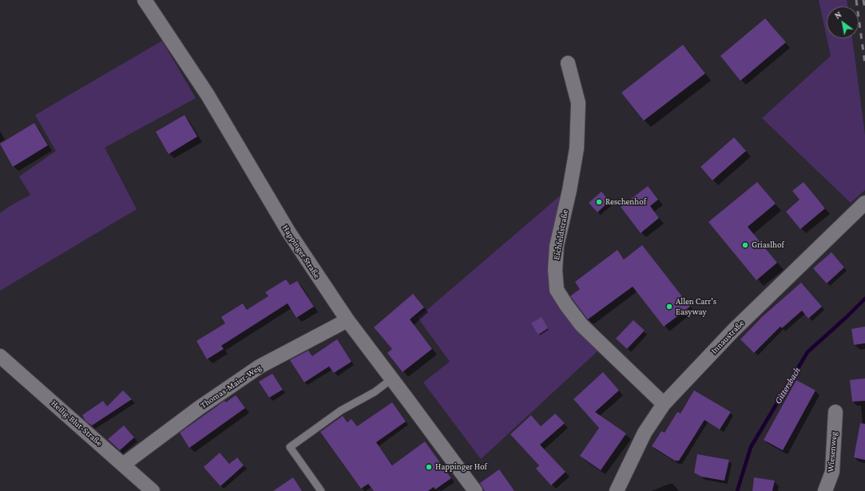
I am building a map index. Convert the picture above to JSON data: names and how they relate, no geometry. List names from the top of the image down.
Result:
{
  "streets": {
    "street": [
      "Eichfeldstraße",
      "Happinger Straße",
      "Innaustraße",
      "Thomas-Maier-Weg",
      "Heilig-Blut-Straße",
      "Wiesenweg"
    ]
  },
  "crossings": [
    ["Eichfeldstraße", "Innaustraße"],
    ["Happinger Straße", "Thomas-Maier-Weg"],
    ["Thomas-Maier-Weg", "Heilig-Blut-Straße"]
  ],
  "water": ["Gittersbach"],
  "places": [
    "Reschenhof",
    "Griaslhof",
    "Allen Carr's Easyway",
    "Happinger Hof"
  ],
  "north": "top left"
}
